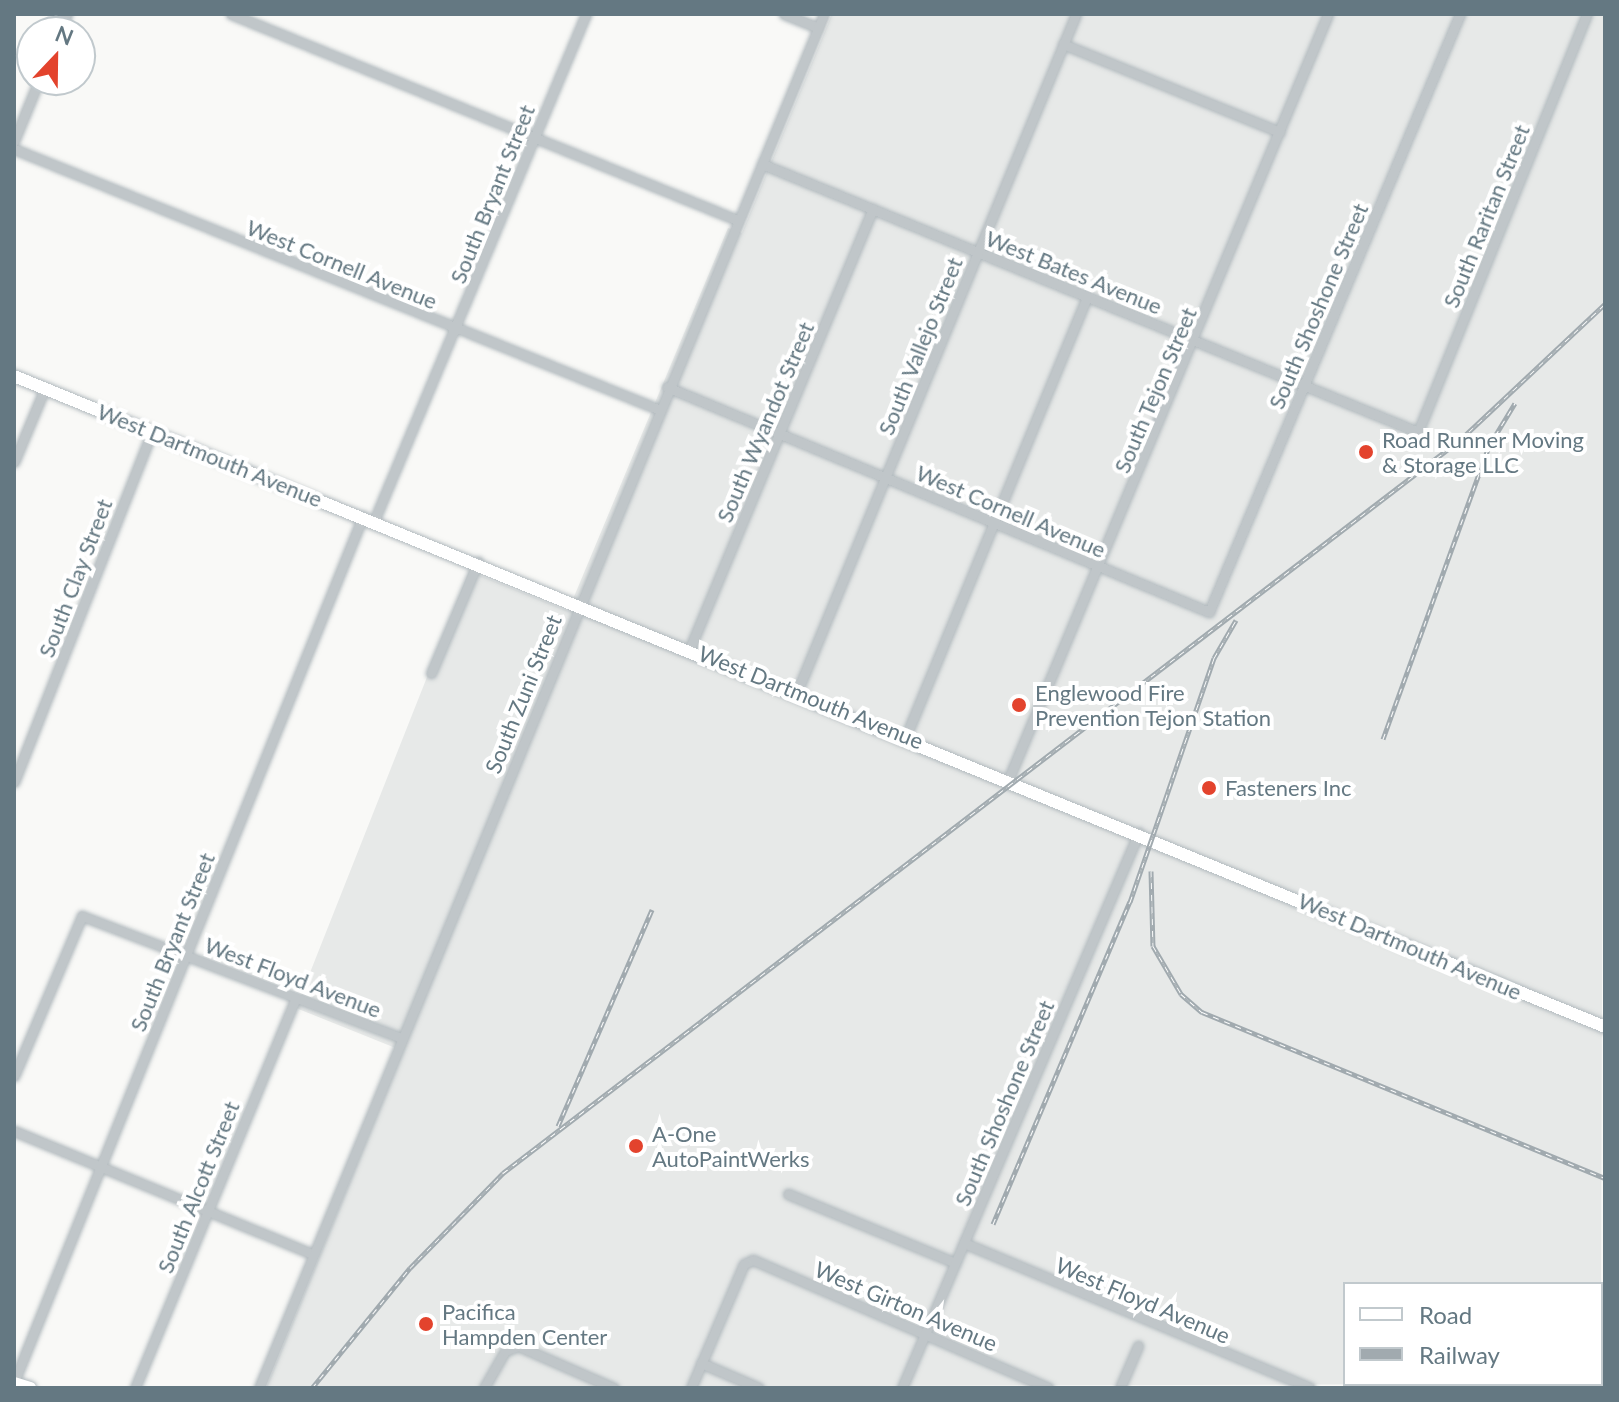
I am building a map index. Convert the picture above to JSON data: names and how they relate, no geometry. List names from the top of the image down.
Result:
{
  "streets": {
    "main road": ["West Dartmouth Avenue"],
    "street": [
      "South Bryant Street",
      "South Raritan Street",
      "West Cornell Avenue",
      "West Bates Avenue",
      "South Shoshone Street",
      "South Vallejo Street",
      "South Tejon Street",
      "South Wyandot Street",
      "South Clay Street",
      "South Zuni Street",
      "West Floyd Avenue",
      "South Alcott Street",
      "West Girton Avenue"
    ]
  },
  "crossings": [
    ["South Bryant Street", "West Cornell Avenue"],
    ["South Bryant Street", "West Dartmouth Avenue"],
    ["South Bryant Street", "West Floyd Avenue"],
    ["South Raritan Street", "West Bates Avenue"],
    ["West Cornell Avenue", "South Shoshone Street"],
    ["West Cornell Avenue", "South Vallejo Street"],
    ["West Cornell Avenue", "South Tejon Street"],
    ["West Cornell Avenue", "South Wyandot Street"],
    ["West Cornell Avenue", "South Zuni Street"],
    ["West Bates Avenue", "South Shoshone Street"],
    ["West Bates Avenue", "South Vallejo Street"],
    ["West Bates Avenue", "South Tejon Street"],
    ["West Bates Avenue", "South Wyandot Street"],
    ["West Bates Avenue", "South Zuni Street"],
    ["South Shoshone Street", "West Dartmouth Avenue"],
    ["South Shoshone Street", "West Floyd Avenue"],
    ["South Shoshone Street", "West Girton Avenue"],
    ["South Vallejo Street", "West Dartmouth Avenue"],
    ["South Tejon Street", "West Dartmouth Avenue"],
    ["South Wyandot Street", "West Dartmouth Avenue"],
    ["West Dartmouth Avenue", "South Clay Street"],
    ["West Dartmouth Avenue", "South Zuni Street"],
    ["South Zuni Street", "West Floyd Avenue"],
    ["West Floyd Avenue", "South Alcott Street"]
  ],
  "places": [
    "Road Runner Moving & Storage LLC",
    "Englewood Fire Prevention Tejon Station",
    "Fasteners Inc",
    "A-One AutoPaintWerks",
    "Pacifica Hampden Center"
  ],
  "legend": ["Road", "Railway"],
  "north": "top"
}
